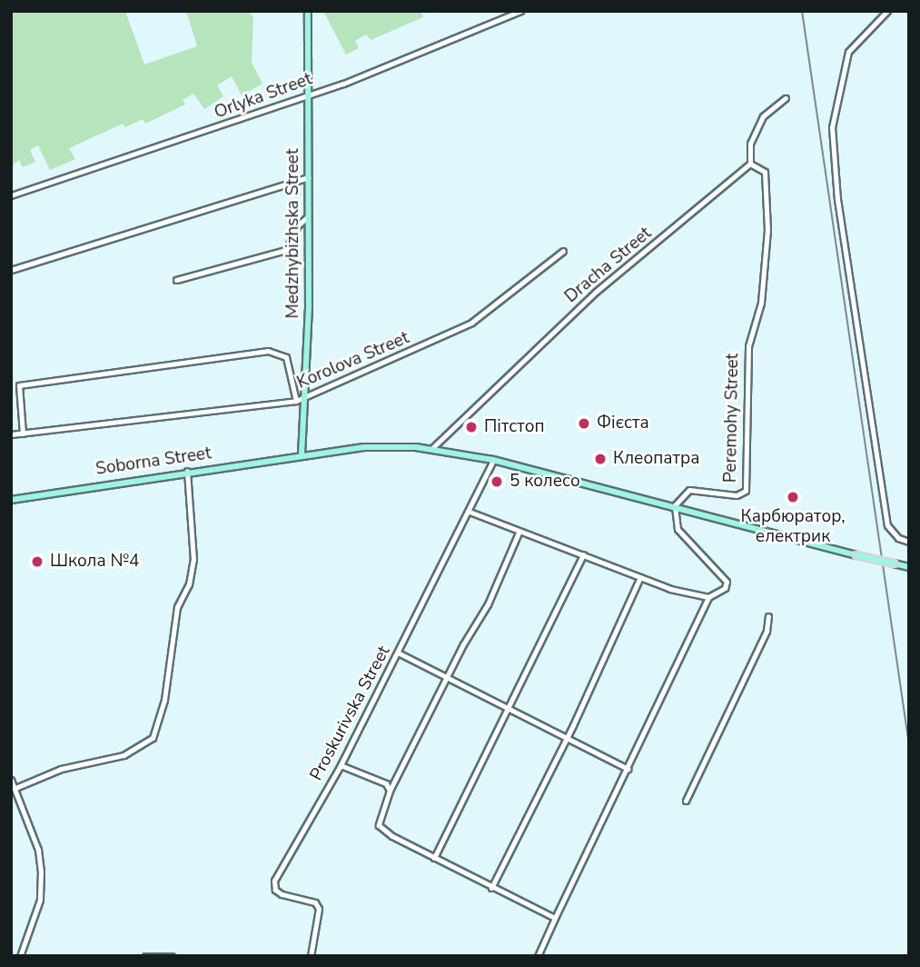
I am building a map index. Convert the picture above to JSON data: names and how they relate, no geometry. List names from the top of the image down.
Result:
{
  "streets": {
    "main road": ["Medzhybizhska Street", "Soborna Street"],
    "street": [
      "Orlyka Street",
      "Dracha Street",
      "Korolova Street",
      "Peremohy Street",
      "Proskurivska Street"
    ]
  },
  "crossings": [
    ["Orlyka Street", "Medzhybizhska Street"],
    ["Medzhybizhska Street", "Korolova Street"],
    ["Medzhybizhska Street", "Soborna Street"],
    ["Dracha Street", "Peremohy Street"],
    ["Dracha Street", "Soborna Street"],
    ["Peremohy Street", "Soborna Street"],
    ["Soborna Street", "Proskurivska Street"]
  ],
  "places": [
    "Фієста",
    "Пітстоп",
    "Клеопатра",
    "5 колесо",
    "Карбюратор, електрик",
    "Школа №4"
  ]
}
